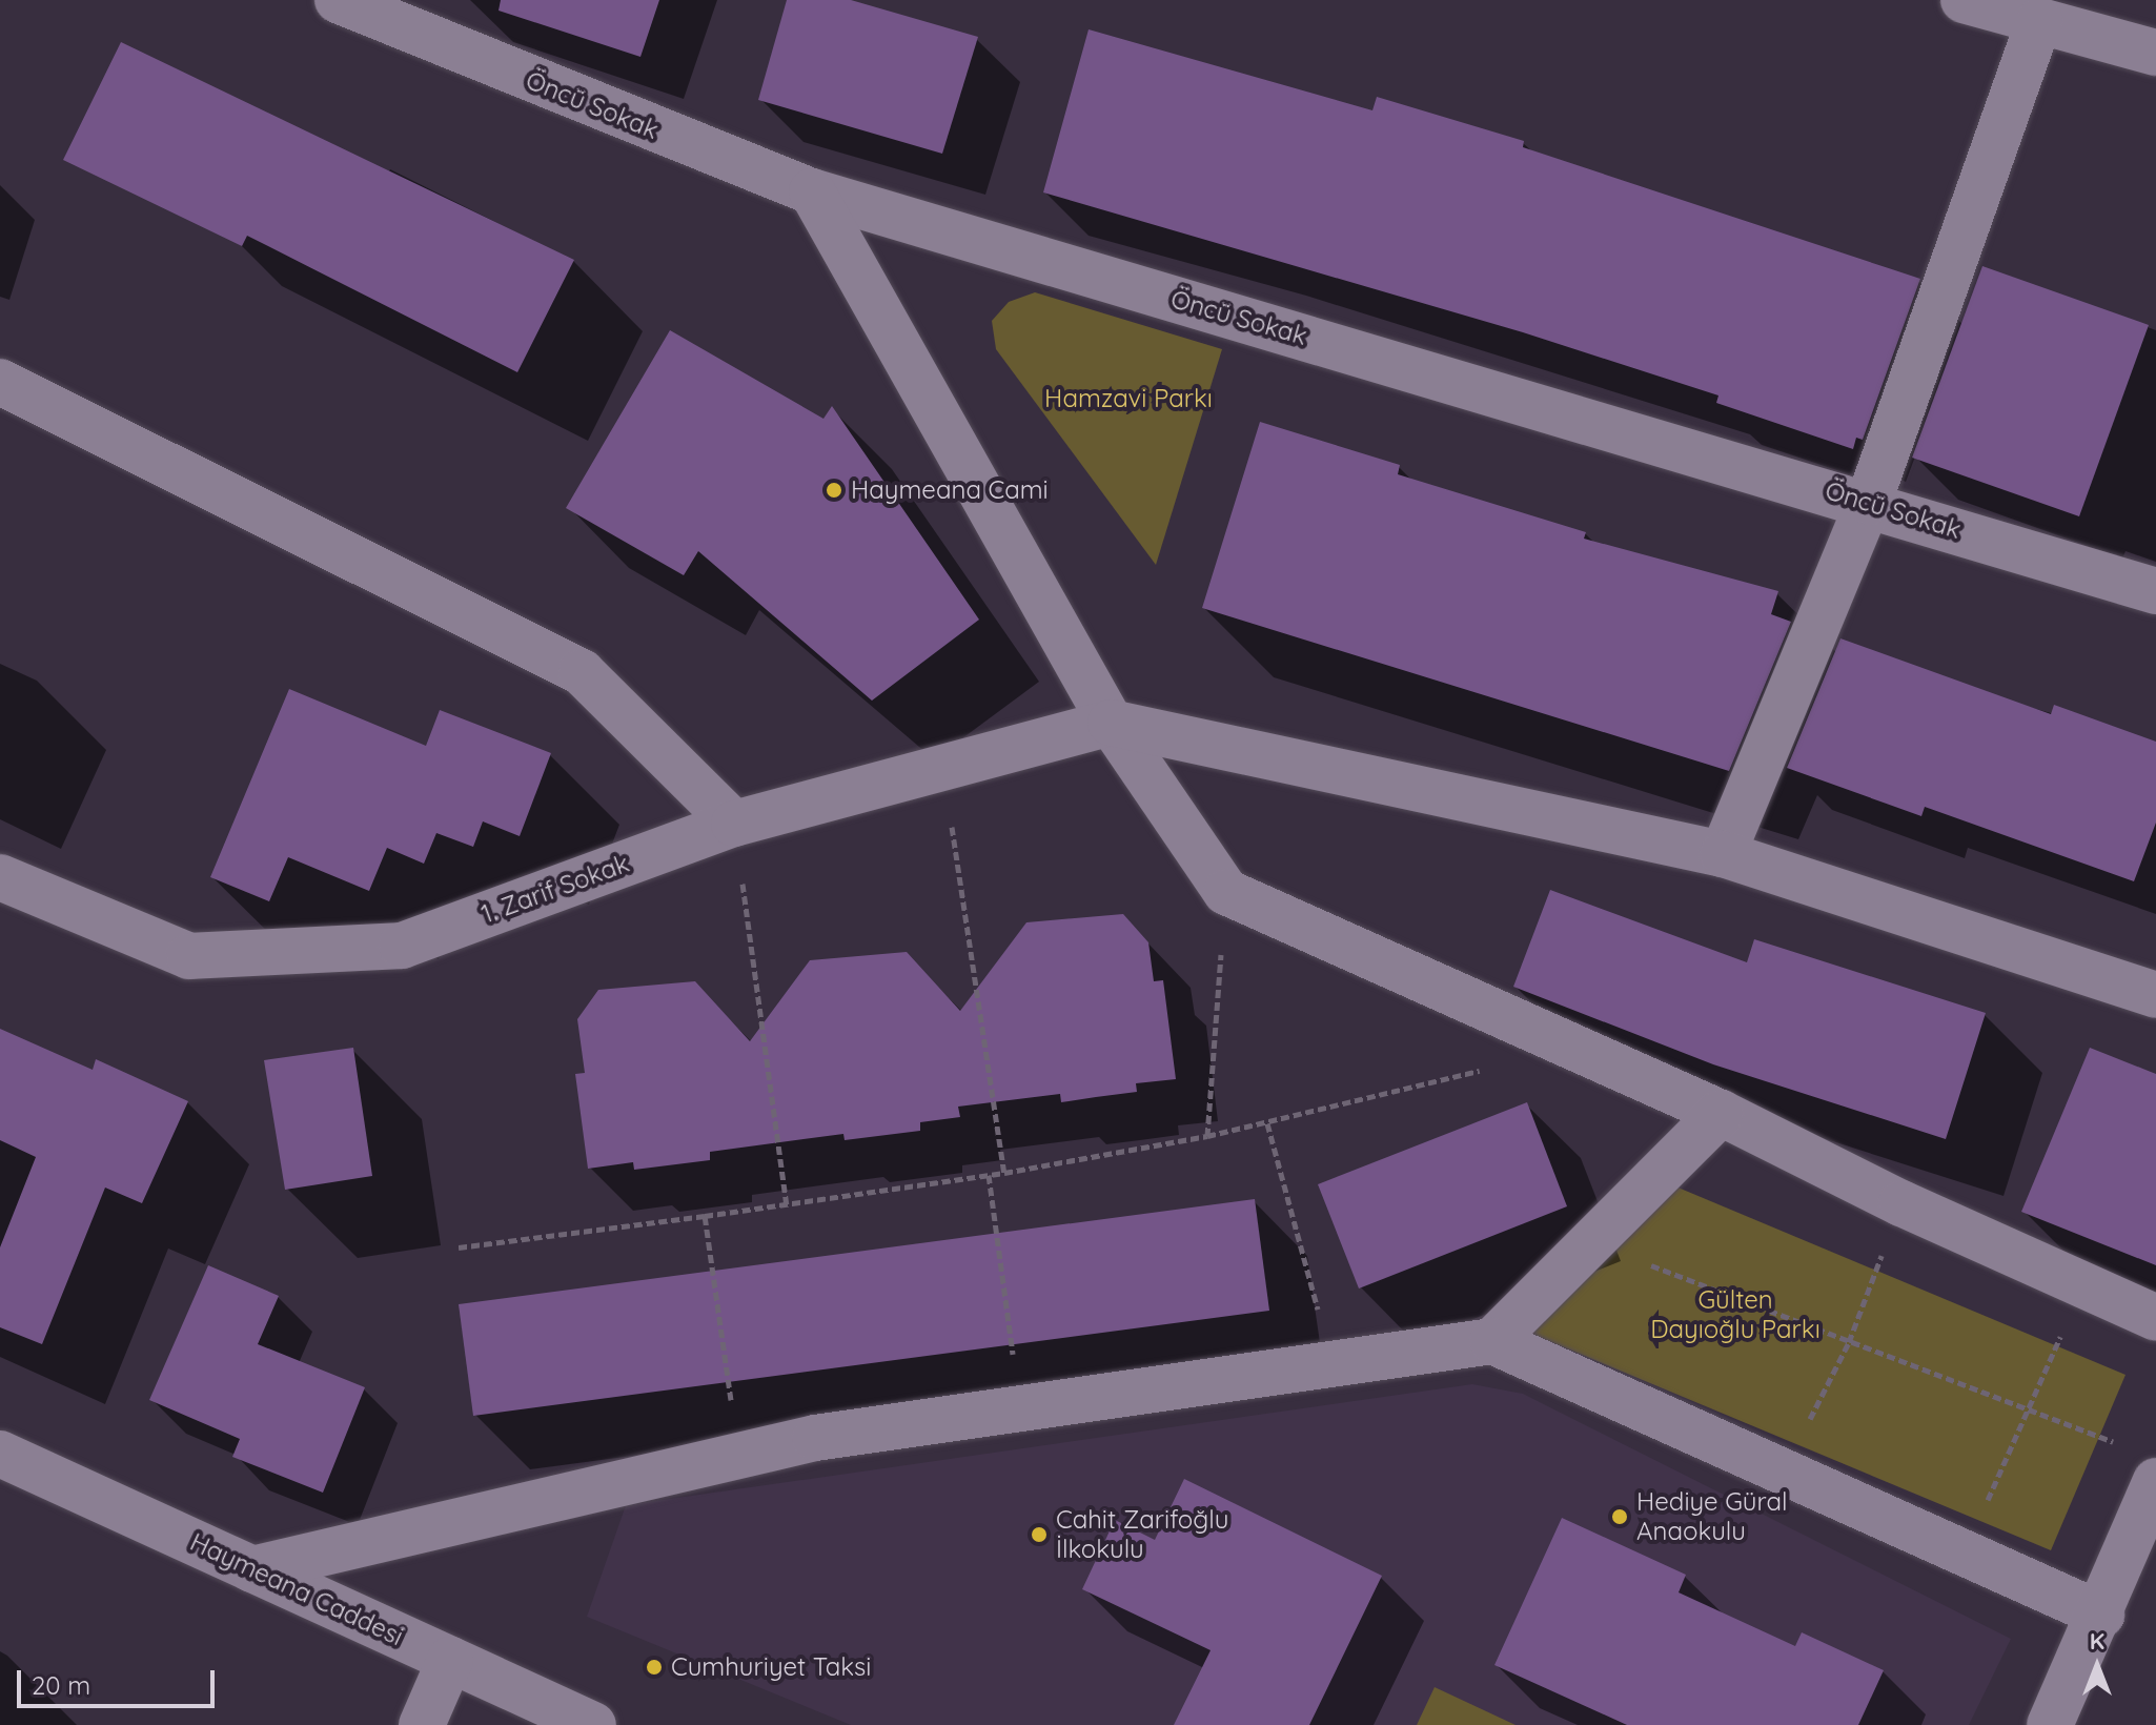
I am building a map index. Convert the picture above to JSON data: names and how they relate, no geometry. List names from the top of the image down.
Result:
{
  "streets": {
    "street": ["Öncü Sokak", "1. Zarif Sokak", "Haymeana Caddesi"]
  },
  "parks": ["Hamzavi Parkı", "Gülten Dayıoğlu Parkı"],
  "places": [
    "Haymeana Cami",
    "Hediye Güral Anaokulu",
    "Cahit Zarifoğlu İlkokulu",
    "Cumhuriyet Taksi"
  ],
  "scale_bar": "20 m",
  "north": "top"
}
